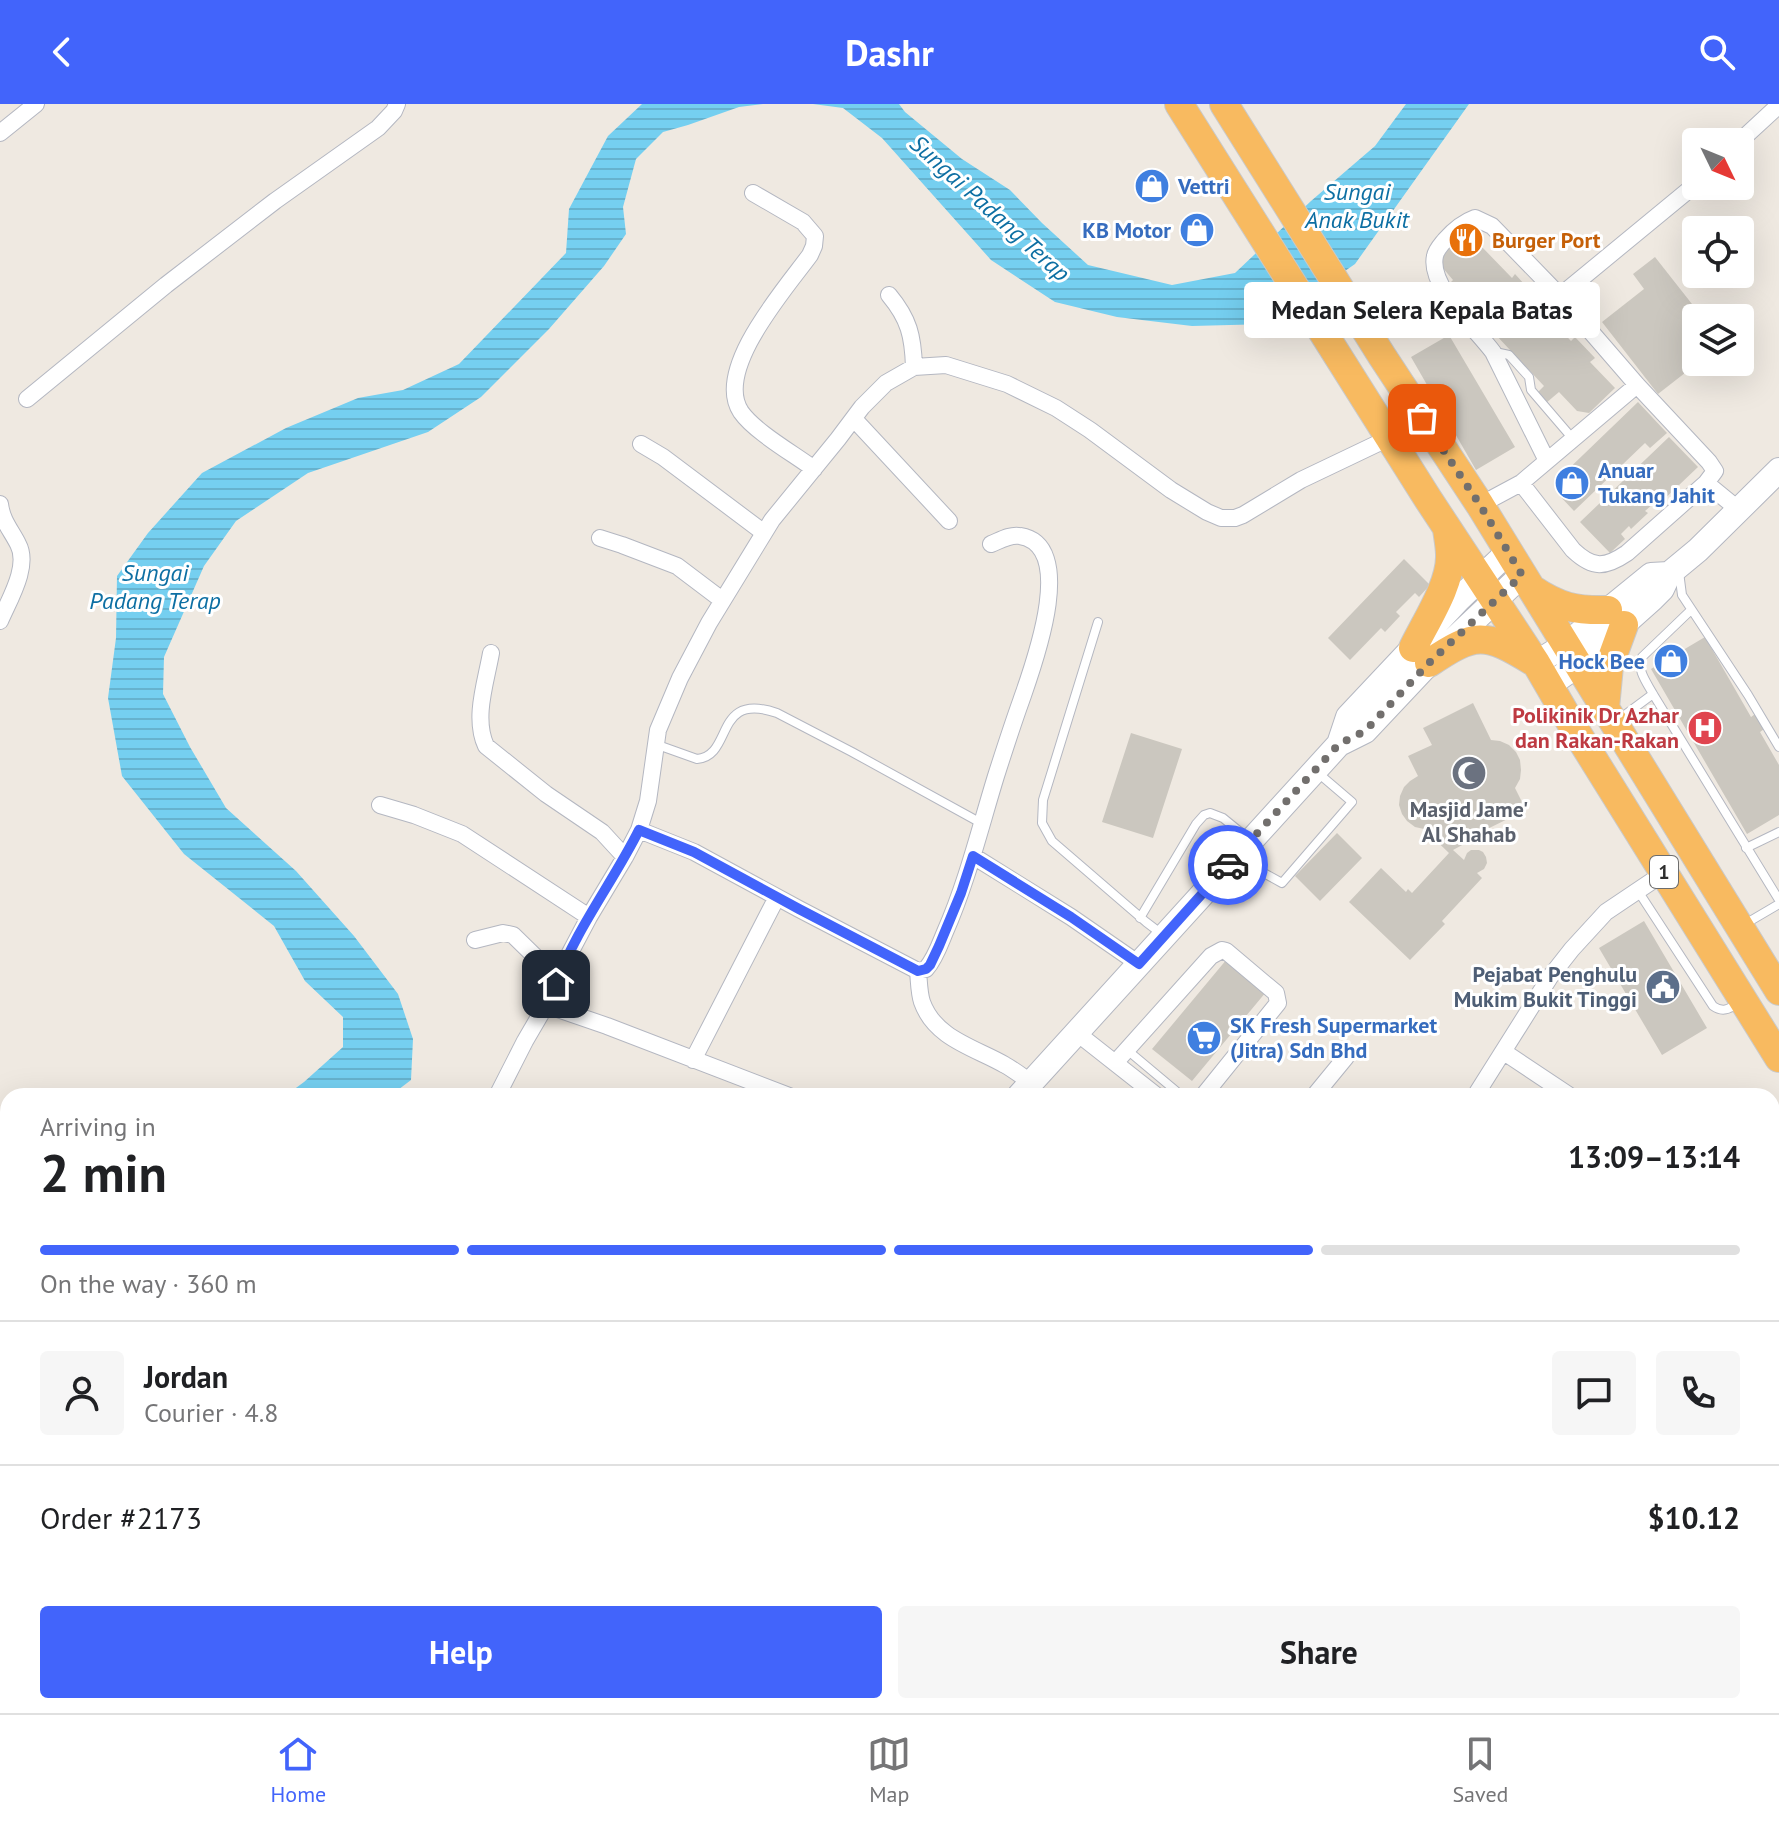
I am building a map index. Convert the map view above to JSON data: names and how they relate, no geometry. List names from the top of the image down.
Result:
{
  "streets": {
    "highway": ["1"]
  },
  "water": ["Sungai Anak Bukit", "Sungai Padang Terap"],
  "places": {
    "shop": [
      "Vettri",
      "KB Motor",
      "Anuar Tukang Jahit",
      "Hock Bee"
    ],
    "restaurant": ["Burger Port"],
    "other": ["Medan Selera Kepala Batas"],
    "hospital": ["Polikinik Dr Azhar dan Rakan-Rakan"],
    "mosque": ["Masjid Jame' Al Shahab"],
    "public building": ["Pejabat Penghulu Mukim Bukit Tinggi"],
    "supermarket": ["SK Fresh Supermarket (Jitra) Sdn Bhd"]
  },
  "north": "bottom right",
  "page": {
    "header": "Dashr",
    "bubble": "Medan Selera Kepala Batas",
    "heading": ["2 min", "Arriving in", "13:09–13:14"],
    "panel": [
      "Jordan",
      "Courier · 4.8",
      "Order #2173",
      "$10.12"
    ],
    "bar": "On the way · 360 m",
    "buttons": ["Help", "Share"],
    "tabs": ["Home", "Map", "Saved"]
  }
}
